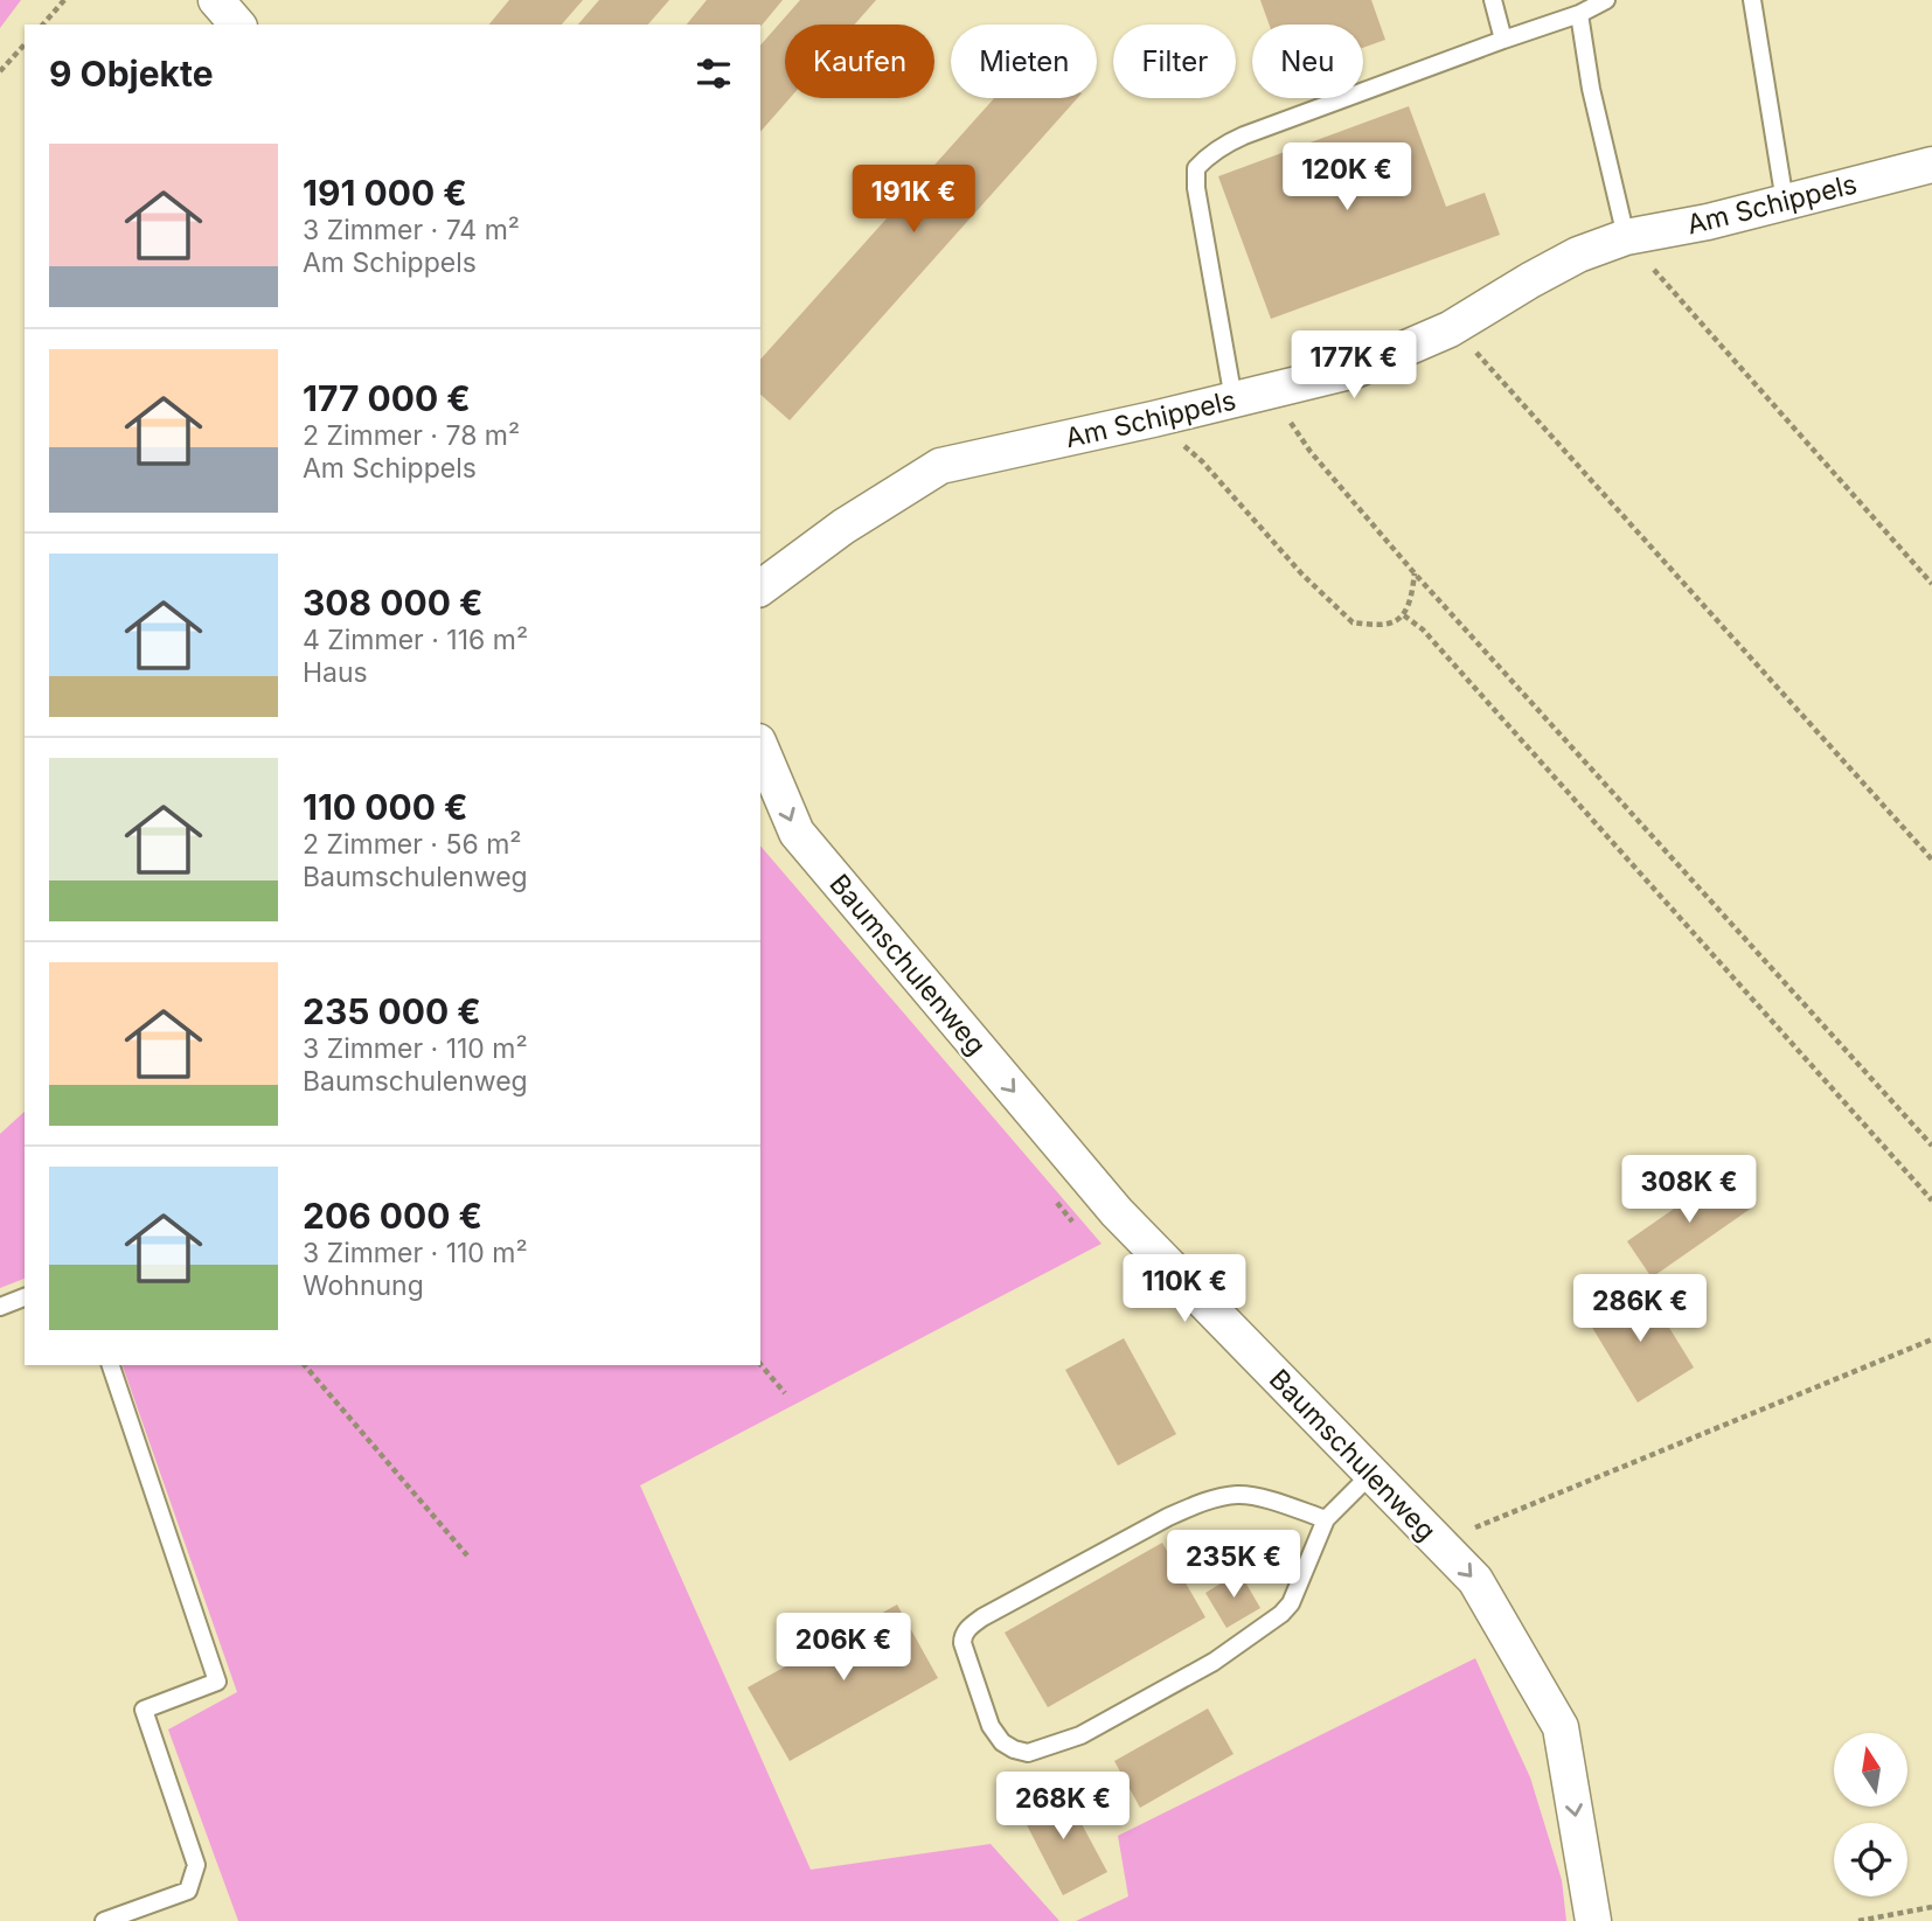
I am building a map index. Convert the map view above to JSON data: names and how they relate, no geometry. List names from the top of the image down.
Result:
{
  "streets": {
    "street": ["Am Schippels", "Baumschulenweg"]
  },
  "one_way": ["Baumschulenweg"],
  "north": "top",
  "page": {
    "chip": [
      "Kaufen",
      "Mieten",
      "Filter",
      "Neu"
    ],
    "heading": "9 Objekte",
    "list": [
      {
        "name": "191 000 €",
        "note": "3 Zimmer · 74 m² · Am Schippels"
      },
      {
        "name": "177 000 €",
        "note": "2 Zimmer · 78 m² · Am Schippels"
      },
      {
        "name": "308 000 €",
        "note": "4 Zimmer · 116 m² · Haus"
      },
      {
        "name": "110 000 €",
        "note": "2 Zimmer · 56 m² · Baumschulenweg"
      },
      {
        "name": "235 000 €",
        "note": "3 Zimmer · 110 m² · Baumschulenweg"
      },
      {
        "name": "206 000 €",
        "note": "3 Zimmer · 110 m² · Wohnung"
      }
    ],
    "price": [
      "120K €",
      "191K €",
      "177K €",
      "308K €",
      "110K €",
      "286K €",
      "235K €",
      "206K €",
      "268K €"
    ]
  }
}
